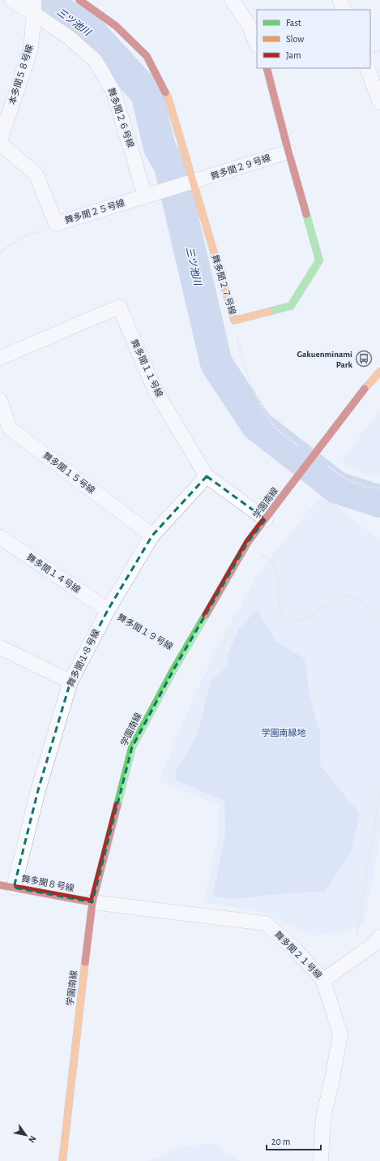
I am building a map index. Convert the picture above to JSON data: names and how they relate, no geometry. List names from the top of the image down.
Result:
{
  "streets": {
    "street": [
      "本多聞５８号線",
      "舞多聞２６号線",
      "舞多聞２９号線",
      "舞多聞２５号線",
      "舞多聞２７号線",
      "舞多聞１１号線",
      "舞多聞１５号線",
      "学園南線",
      "舞多聞１４号線",
      "舞多聞１８号線",
      "舞多聞８号線",
      "舞多聞２１号線"
    ],
    "path": ["舞多聞１９号線"]
  },
  "crossings": [
    ["本多聞５８号線", "舞多聞２６号線"],
    ["舞多聞２６号線", "舞多聞２５号線"],
    ["舞多聞２９号線", "舞多聞２５号線"],
    ["舞多聞２９号線", "舞多聞２７号線"],
    ["舞多聞２５号線", "舞多聞２７号線"],
    ["舞多聞１１号線", "学園南線"],
    ["舞多聞１１号線", "舞多聞１８号線"],
    ["舞多聞１５号線", "舞多聞１８号線"],
    ["学園南線", "舞多聞１９号線"],
    ["学園南線", "舞多聞８号線"],
    ["学園南線", "舞多聞２１号線"],
    ["舞多聞１４号線", "舞多聞１９号線"],
    ["舞多聞１４号線", "舞多聞１８号線"],
    ["舞多聞１９号線", "舞多聞１８号線"],
    ["舞多聞１８号線", "舞多聞８号線"],
    ["舞多聞８号線", "舞多聞２１号線"]
  ],
  "water": ["三ツ池川"],
  "parks": ["学園南緑地"],
  "places": {
    "bus stop": ["Gakuenminami Park"]
  },
  "legend": ["Fast", "Slow", "Jam"],
  "scale_bar": "20 m",
  "north": "bottom right"
}
